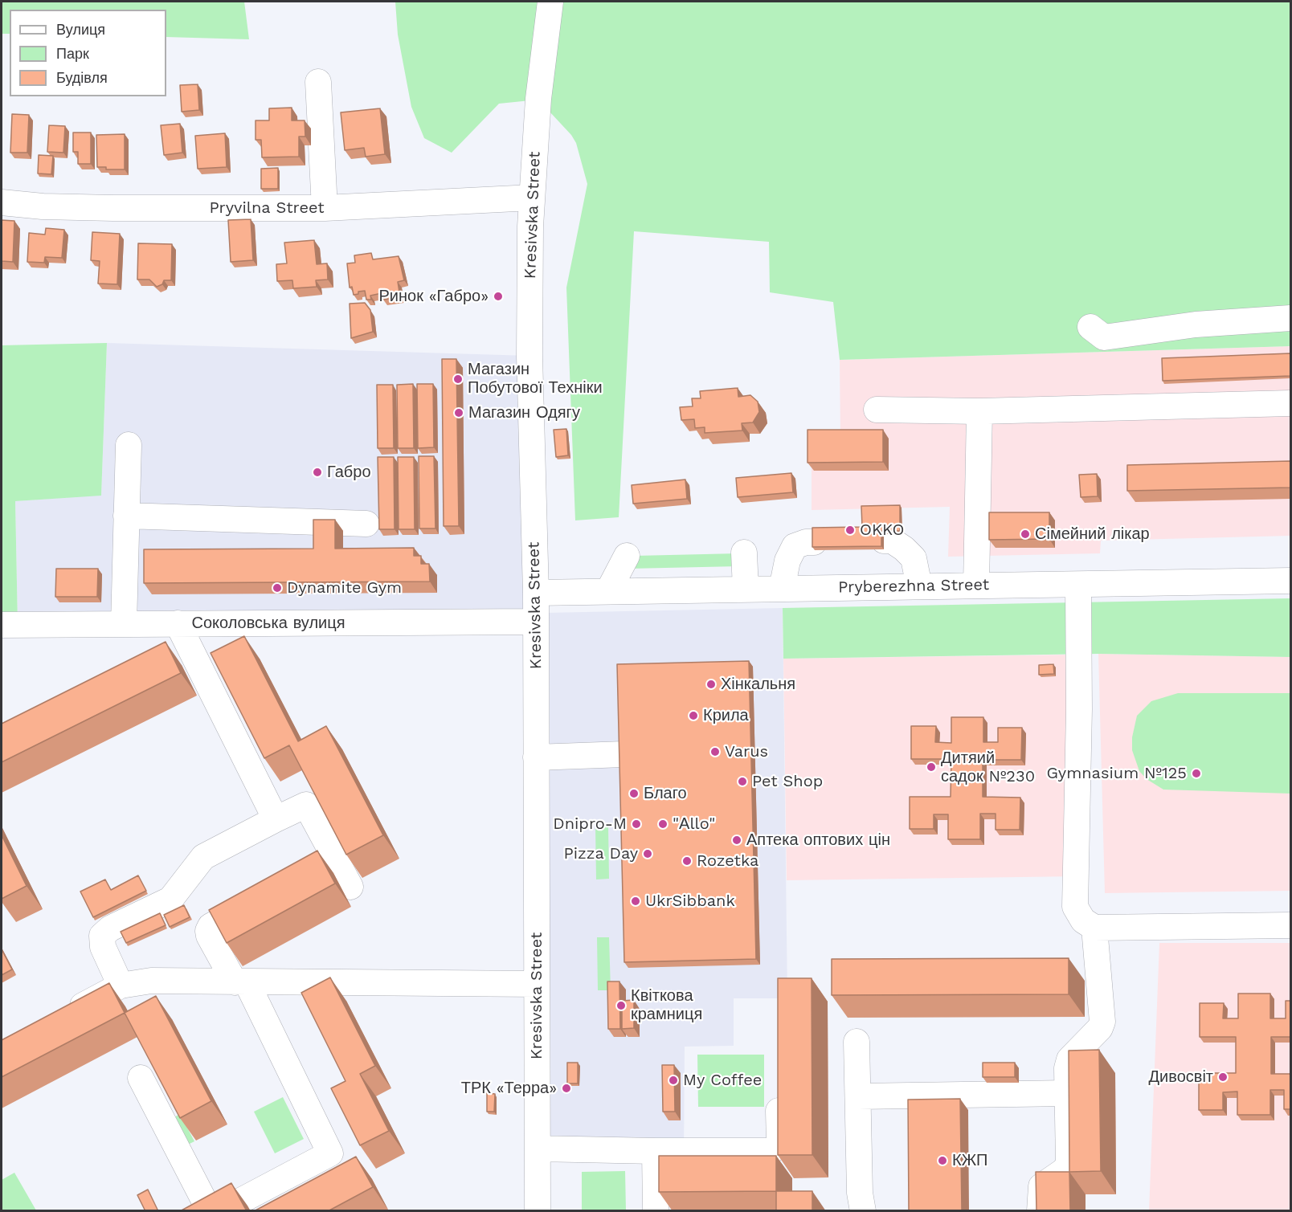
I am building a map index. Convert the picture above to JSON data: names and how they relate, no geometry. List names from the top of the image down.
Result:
{
  "streets": {
    "street": [
      "Pryvilna Street",
      "Kresivska Street",
      "Pryberezhna Street",
      "Соколовська вулиця"
    ]
  },
  "crossings": [
    ["Pryvilna Street", "Kresivska Street"],
    ["Kresivska Street", "Pryberezhna Street"],
    ["Kresivska Street", "Соколовська вулиця"]
  ],
  "places": [
    "Ринок «Габро»",
    "Магазин Побутової Техніки",
    "Магазин Одягу",
    "Габро",
    "OKKO",
    "Сімейний лікар",
    "Dynamite Gym",
    "Хінкальня",
    "Крила",
    "Varus",
    "Дитяий садок №230",
    "Gymnasium №125",
    "Pet Shop",
    "Благо",
    "Dnipro-M",
    "\"Аllo\"",
    "Аптека оптових цін",
    "Pizza Day",
    "Rozetka",
    "UkrSibbank",
    "Квіткова крамниця",
    "Дивосвіт",
    "My Coffee",
    "ТРК «Терра»",
    "КЖП"
  ],
  "legend": ["Вулиця", "Парк", "Будівля"]
}
